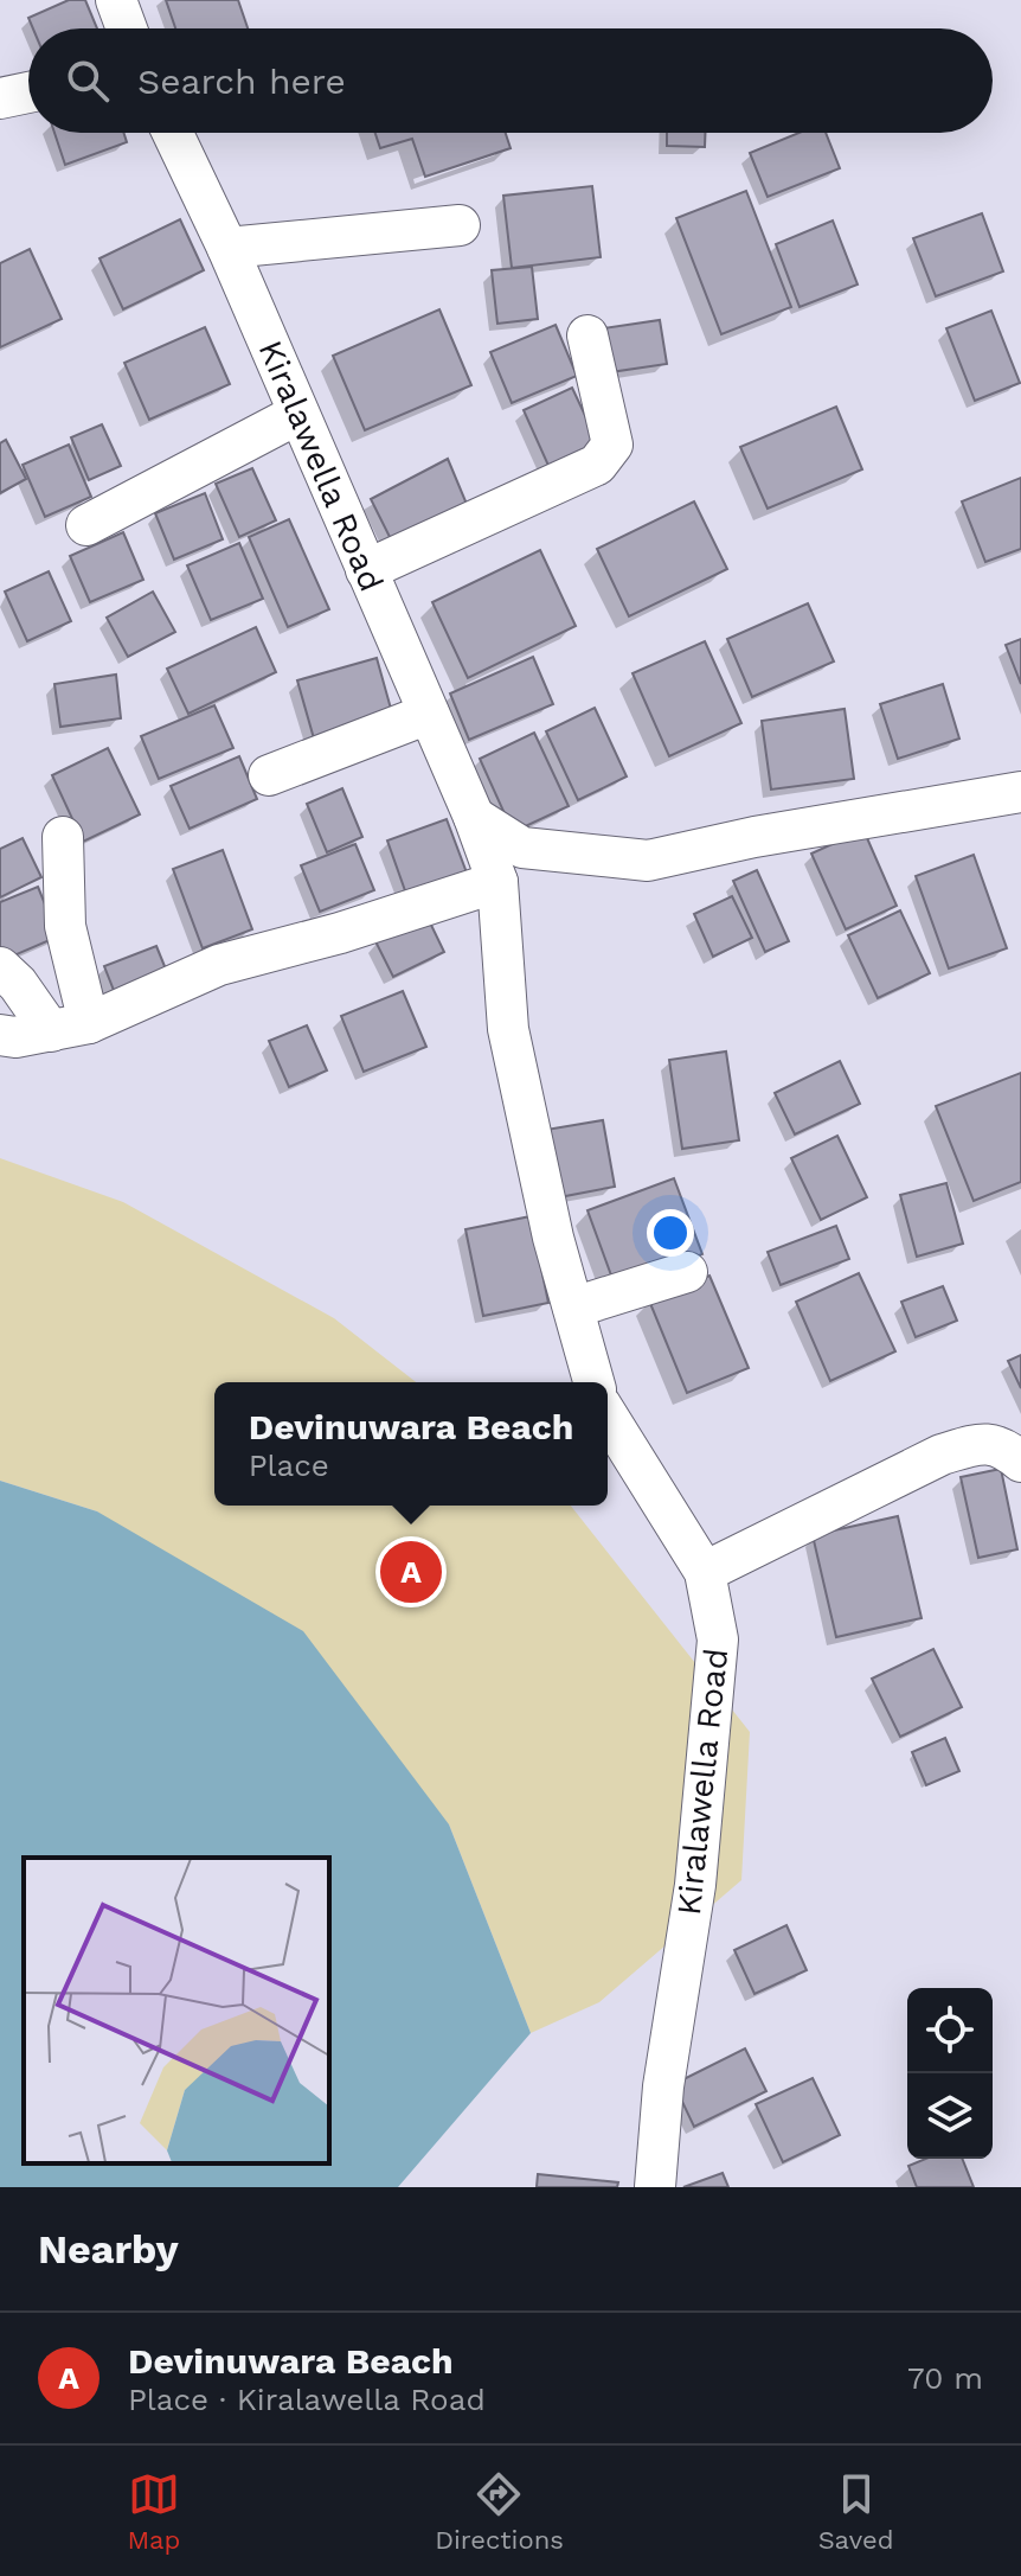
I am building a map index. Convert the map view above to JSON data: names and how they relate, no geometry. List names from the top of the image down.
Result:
{
  "streets": {
    "street": ["Kiralawella Road"]
  },
  "page": {
    "search": "Search here",
    "popup": ["Devinuwara Beach", "Place"],
    "pins": "A",
    "heading": "Nearby",
    "list": [
      {
        "mark": "A",
        "name": "Devinuwara Beach",
        "note": "Place · Kiralawella Road",
        "value": "70 m"
      }
    ],
    "nav": ["Map", "Directions", "Saved"]
  }
}
